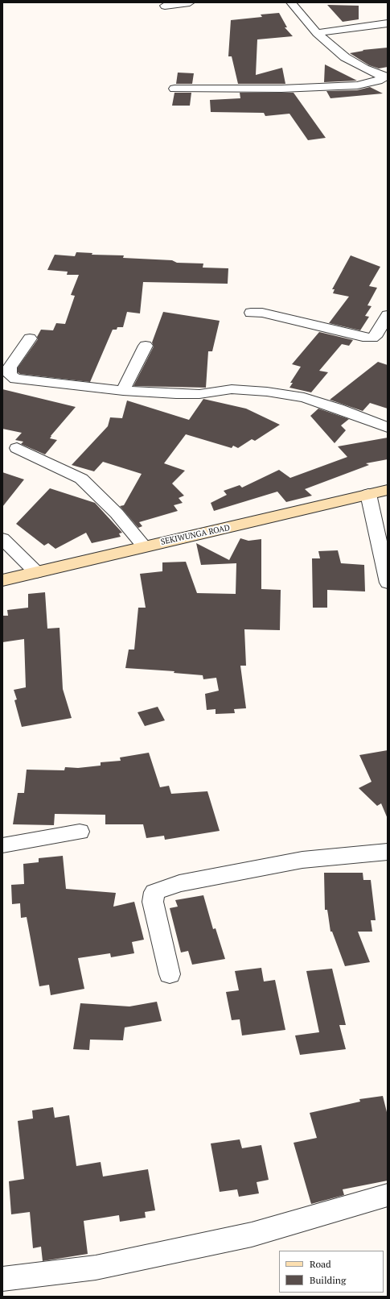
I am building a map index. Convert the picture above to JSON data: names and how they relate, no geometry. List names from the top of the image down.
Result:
{
  "streets": {
    "main road": ["SEKIWUNGA ROAD"]
  },
  "legend": ["Road", "Building"]
}
